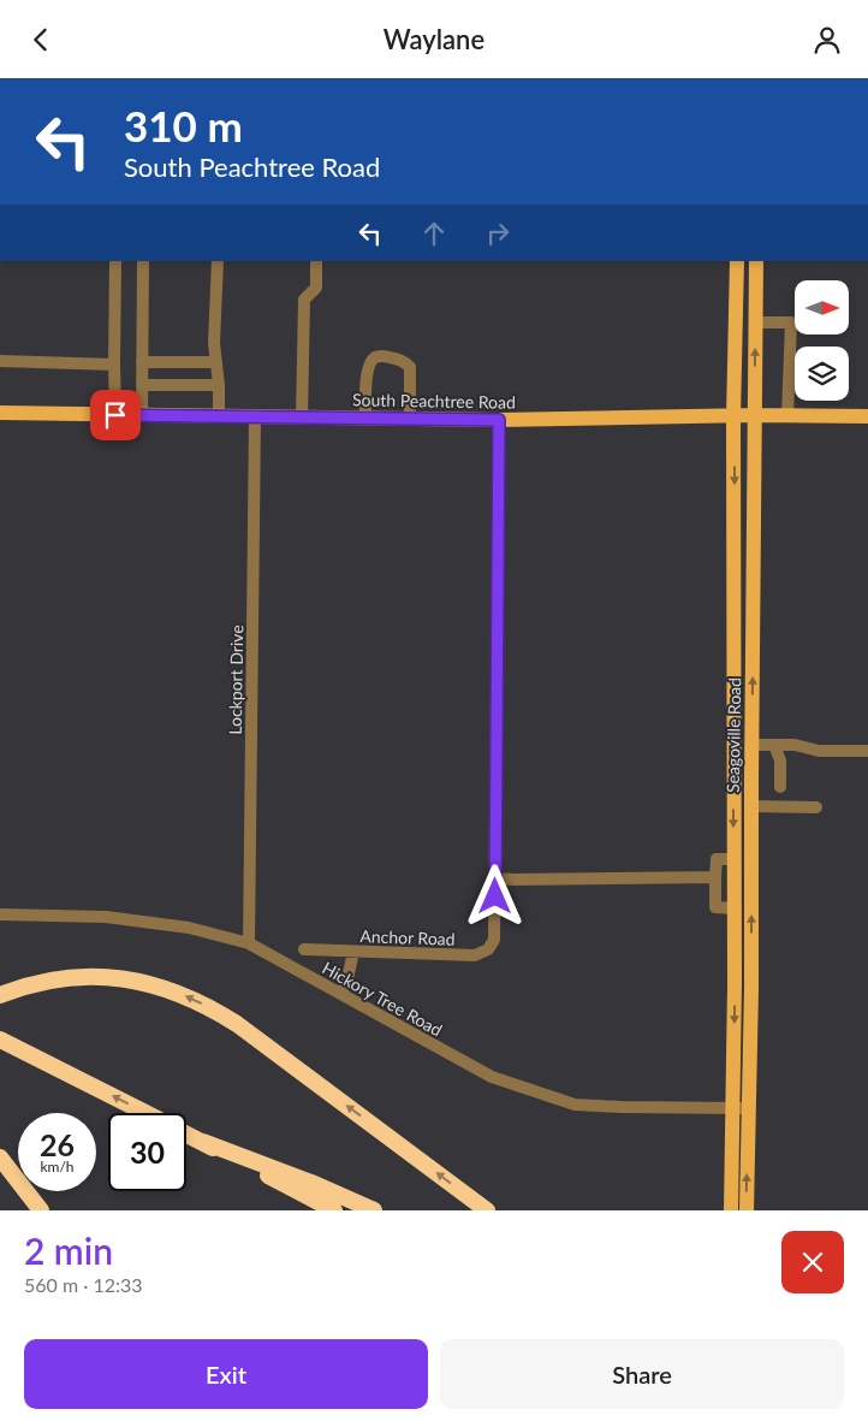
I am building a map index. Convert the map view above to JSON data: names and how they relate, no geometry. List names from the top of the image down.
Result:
{
  "streets": {
    "main road": ["South Peachtree Road", "Seagoville Road"],
    "street": ["Lockport Drive", "Anchor Road", "Hickory Tree Road"]
  },
  "crossings": [
    ["South Peachtree Road", "Lockport Drive"],
    ["South Peachtree Road", "Seagoville Road"],
    ["Lockport Drive", "Hickory Tree Road"],
    ["Seagoville Road", "Hickory Tree Road"]
  ],
  "north": "right",
  "page": {
    "header": "Waylane",
    "turn": ["310 m", "South Peachtree Road"],
    "speed": "26 km/h",
    "limit": "30",
    "heading": ["2 min", "560 m · 12:33"],
    "buttons": ["Exit", "Share"]
  }
}
